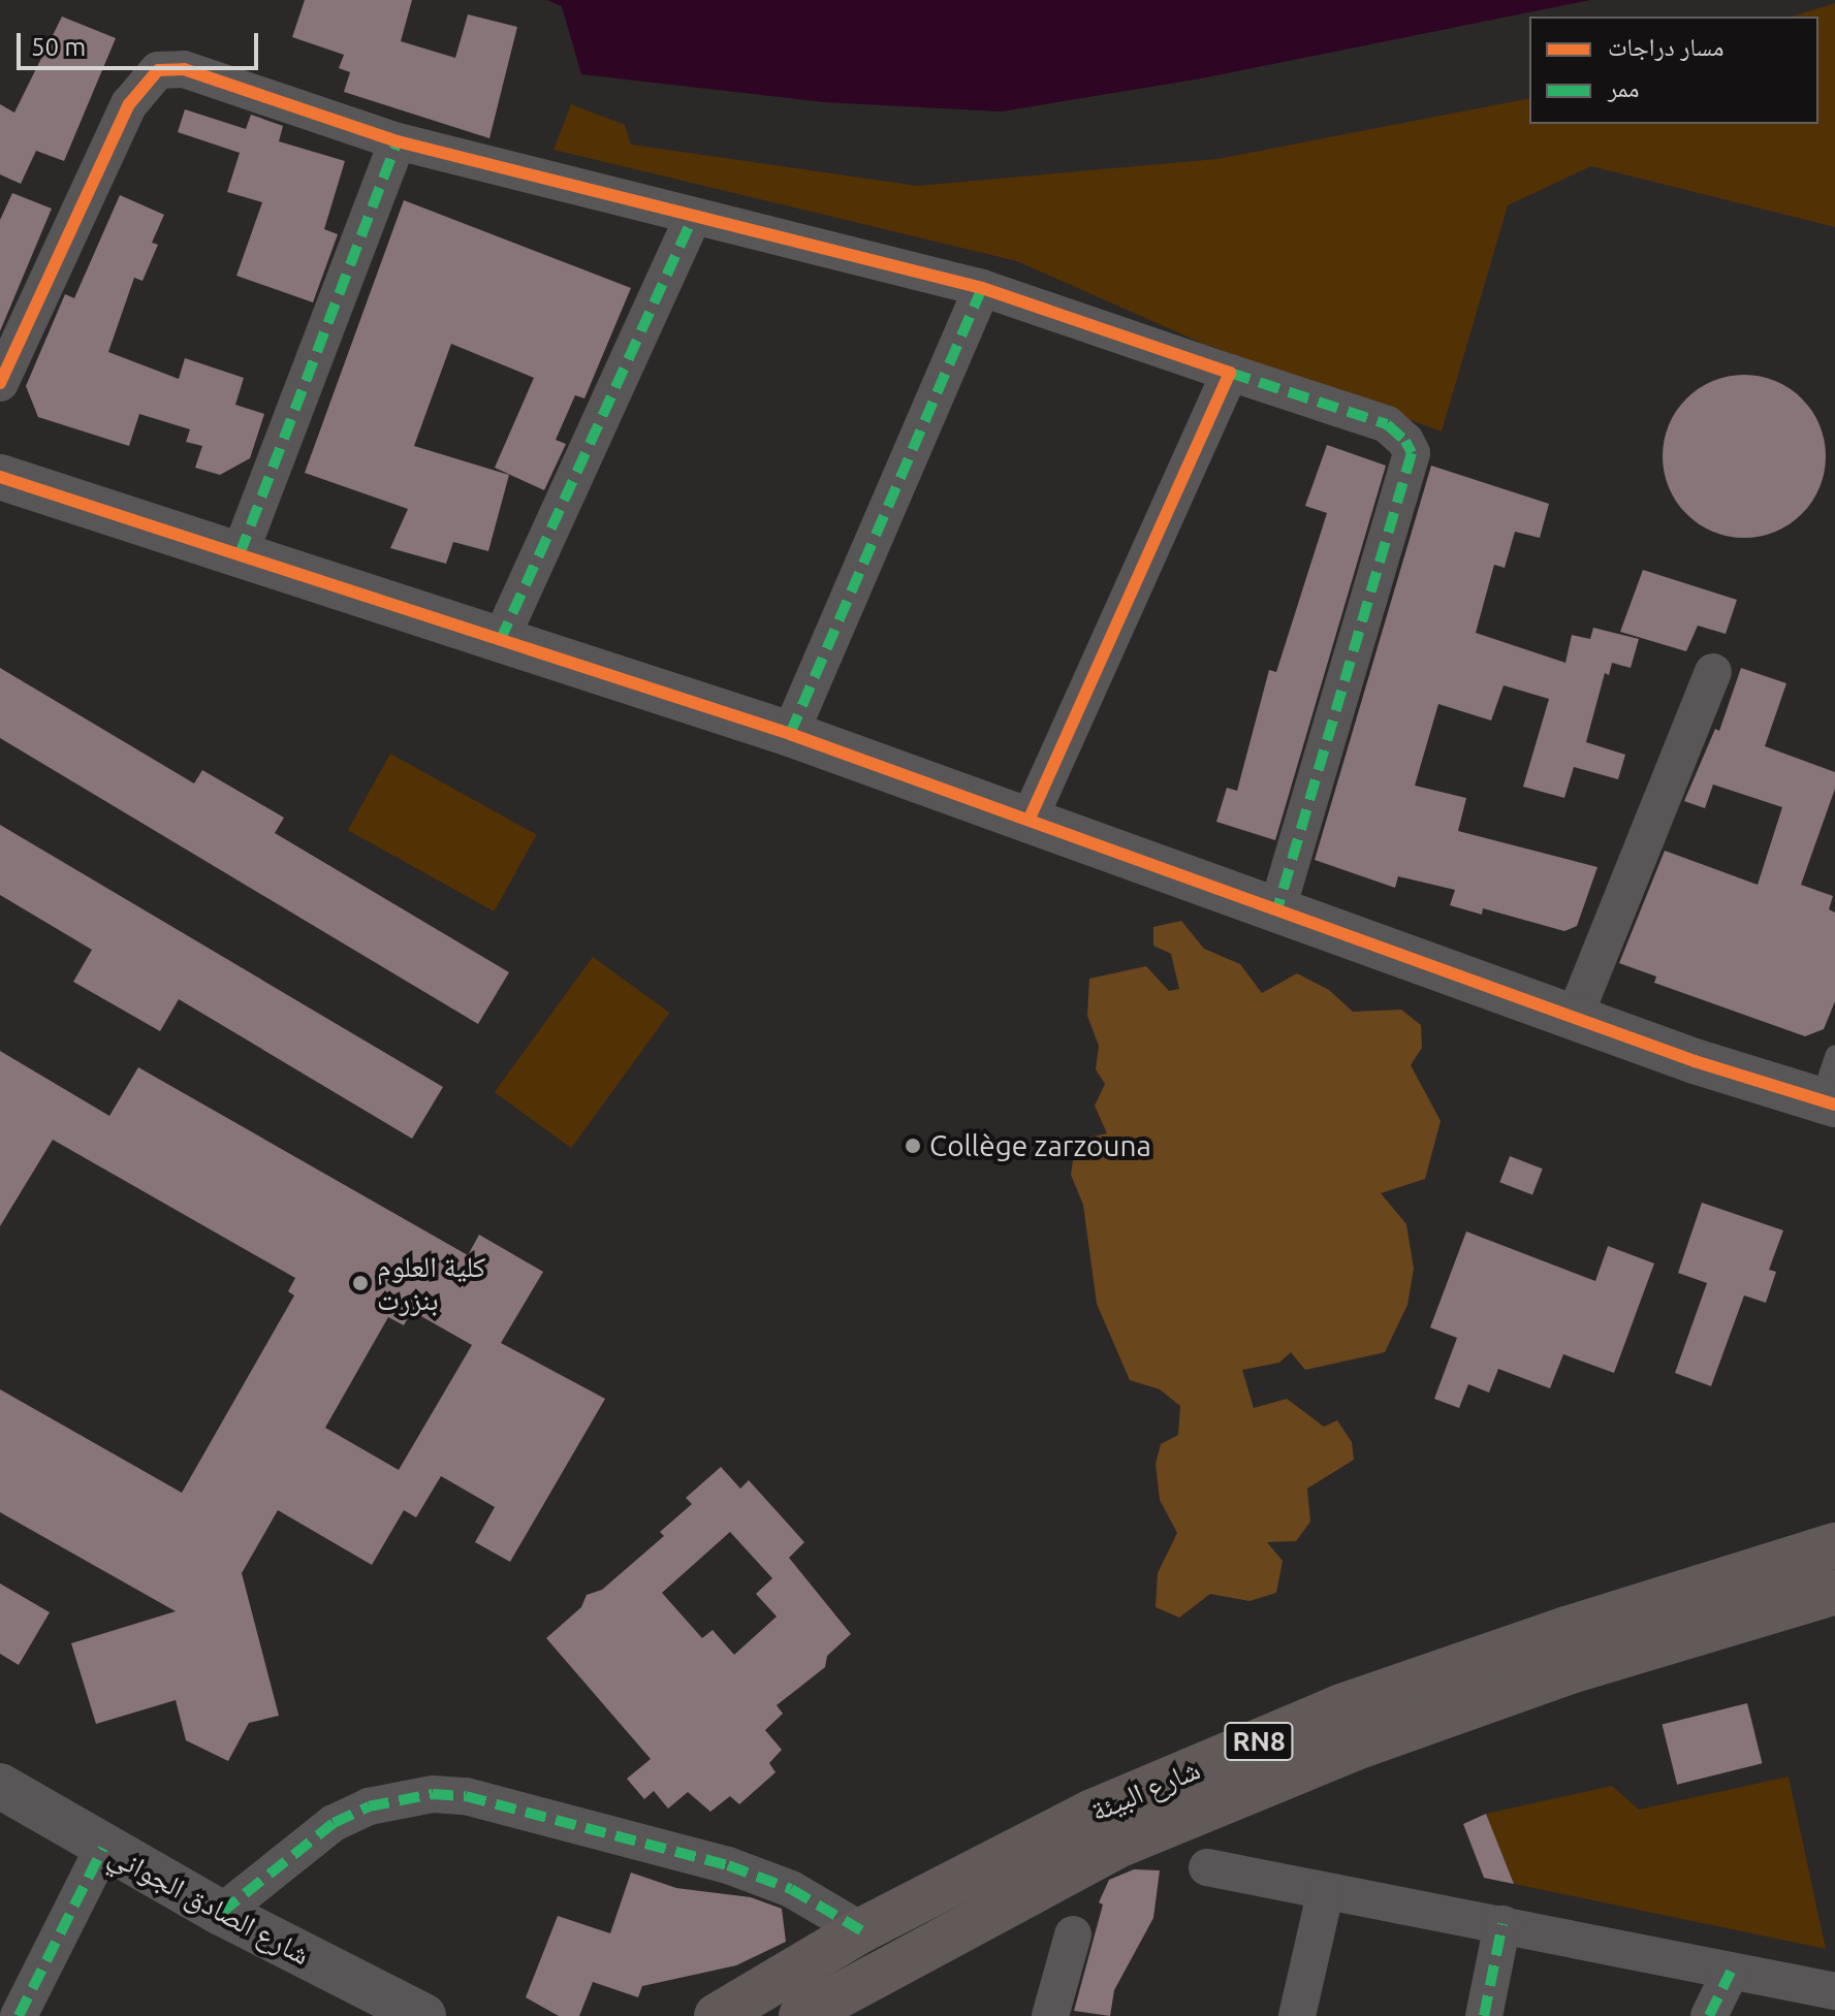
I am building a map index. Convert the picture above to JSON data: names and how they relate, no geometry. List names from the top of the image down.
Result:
{
  "streets": {
    "main road": ["RN8", "شارع البيئة"],
    "street": ["شارع الصادق الجواني"]
  },
  "places": ["Collège zarzouna", "كلية العلوم بنزرت"],
  "legend": ["مسار دراجات", "ممر"],
  "scale_bar": "50 m"
}
